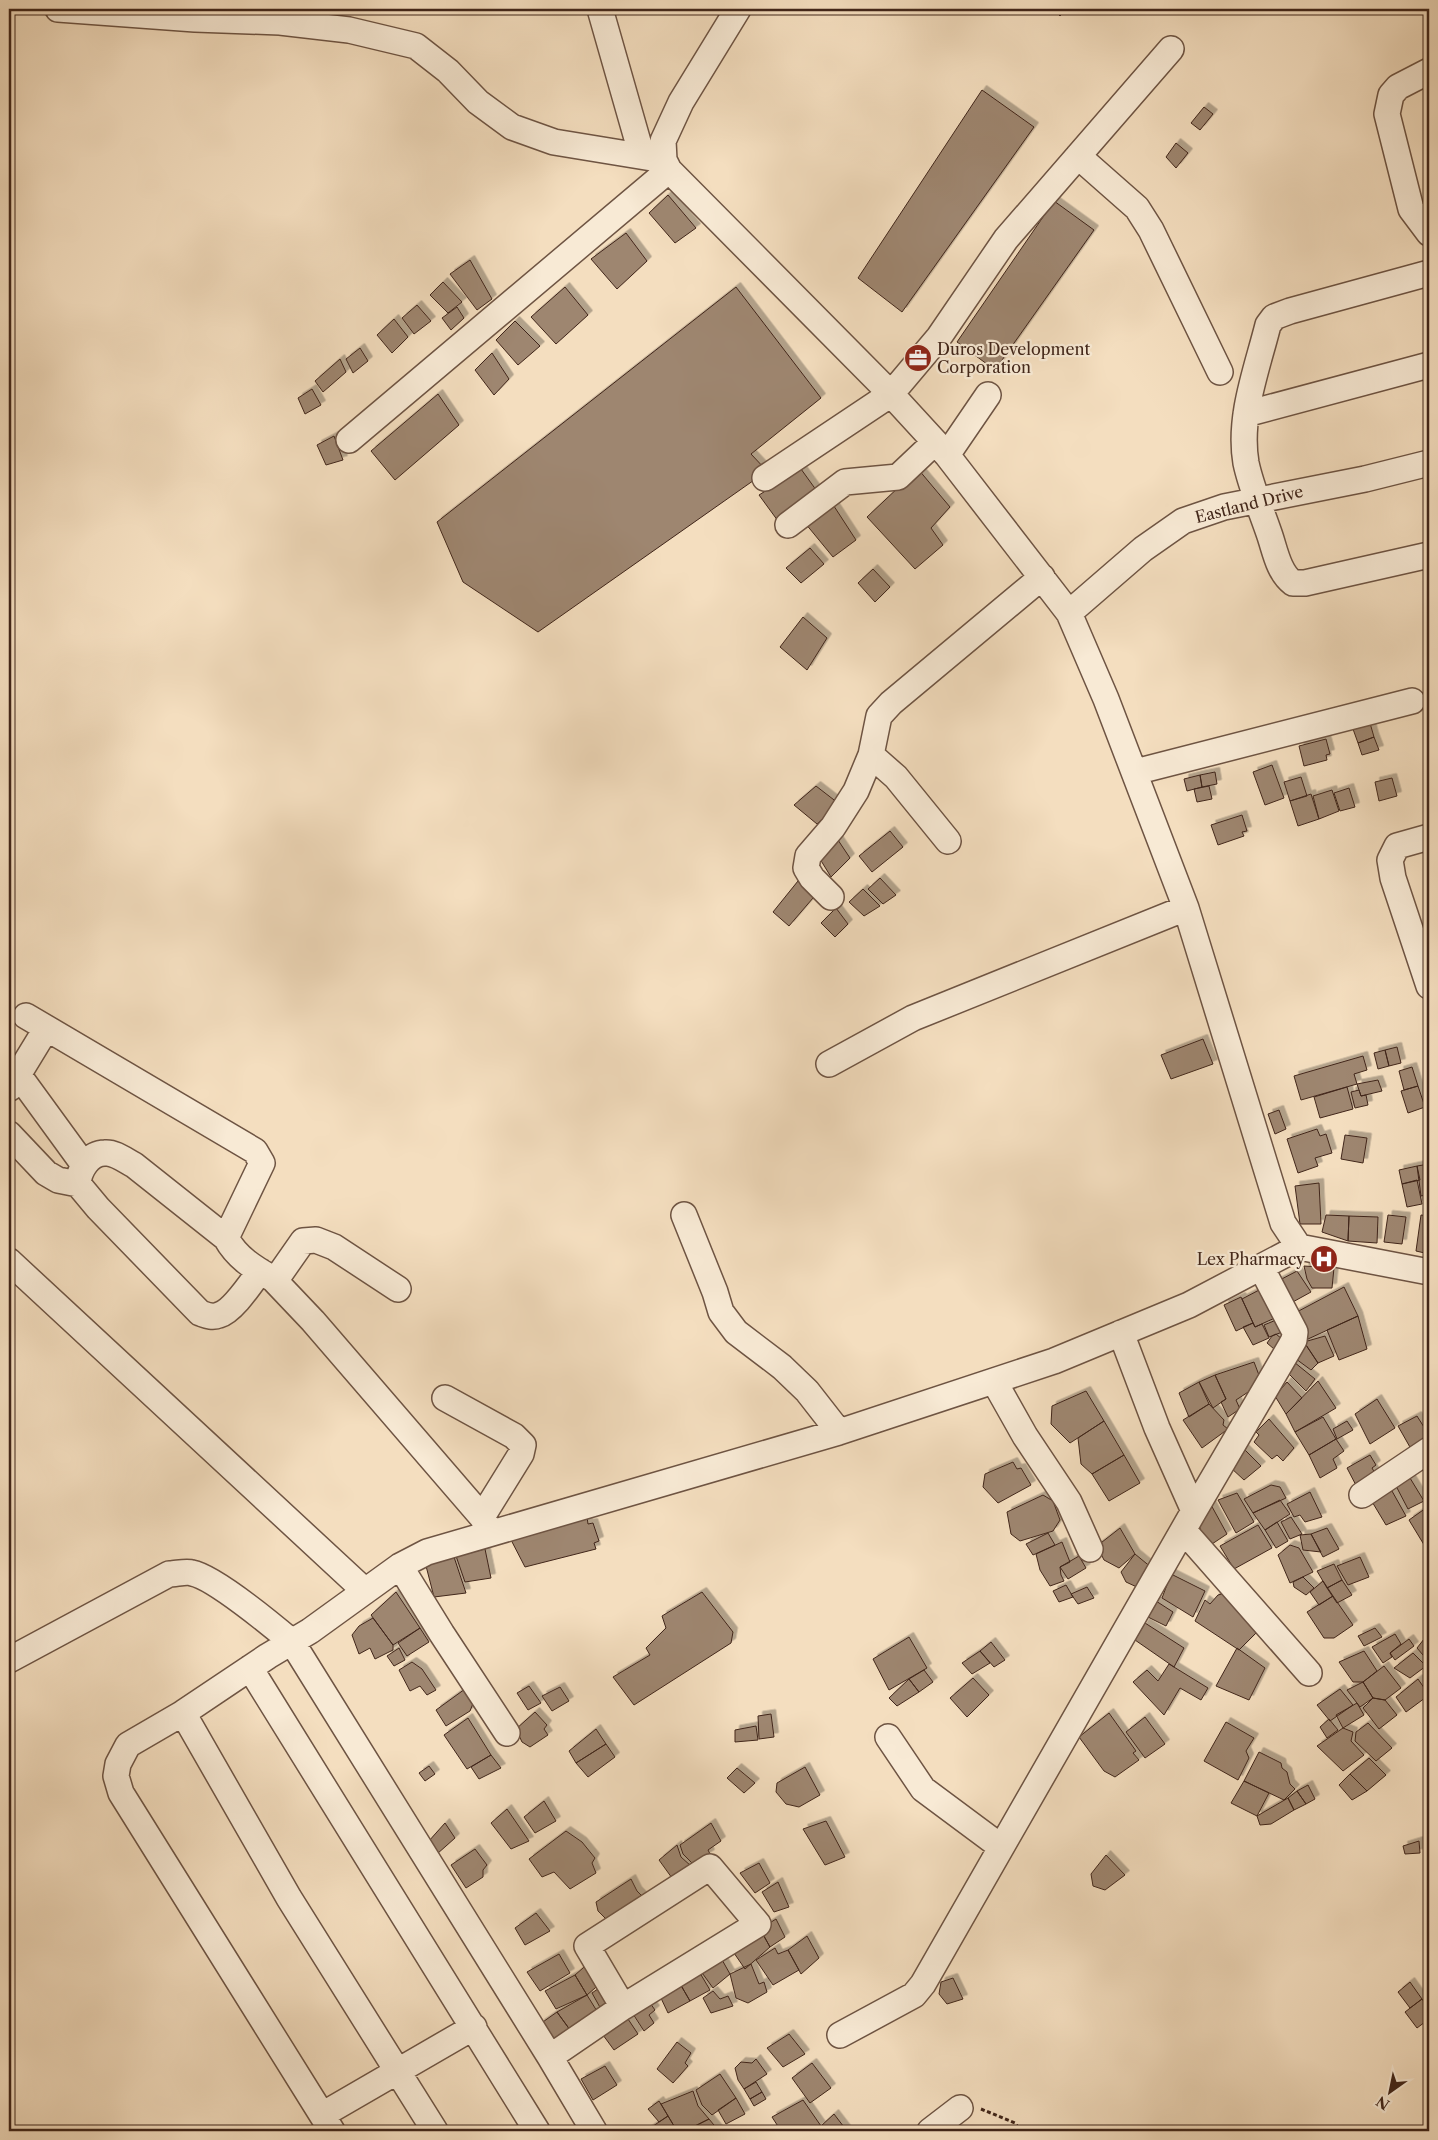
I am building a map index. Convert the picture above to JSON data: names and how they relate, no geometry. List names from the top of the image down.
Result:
{
  "streets": {
    "street": ["Eastland Drive"]
  },
  "places": {
    "office": ["Duros Development Corporation"],
    "hospital": ["Lex Pharmacy"]
  },
  "north": "bottom left"
}
